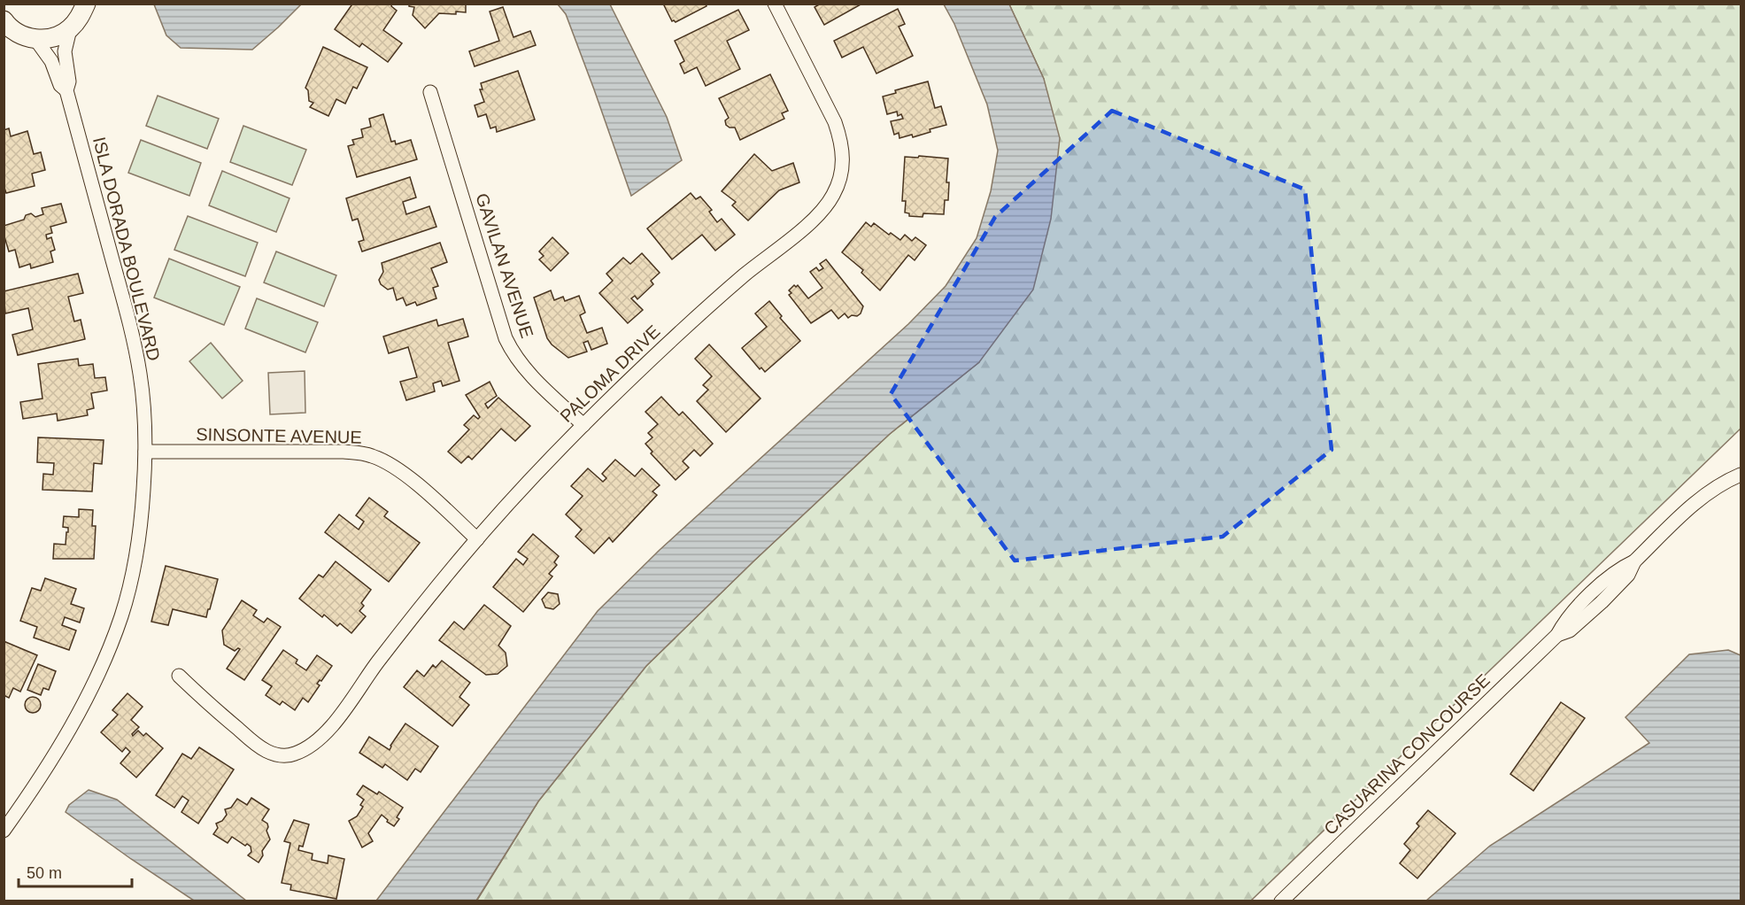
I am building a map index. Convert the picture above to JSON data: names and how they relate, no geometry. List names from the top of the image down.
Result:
{
  "streets": {
    "street": [
      "ISLA DORADA BOULEVARD",
      "GAVILAN AVENUE",
      "PALOMA DRIVE",
      "SINSONTE AVENUE",
      "CASUARINA CONCOURSE"
    ]
  },
  "crossings": [
    ["ISLA DORADA BOULEVARD", "SINSONTE AVENUE"],
    ["GAVILAN AVENUE", "PALOMA DRIVE"],
    ["PALOMA DRIVE", "SINSONTE AVENUE"]
  ],
  "scale_bar": "50 m"
}
